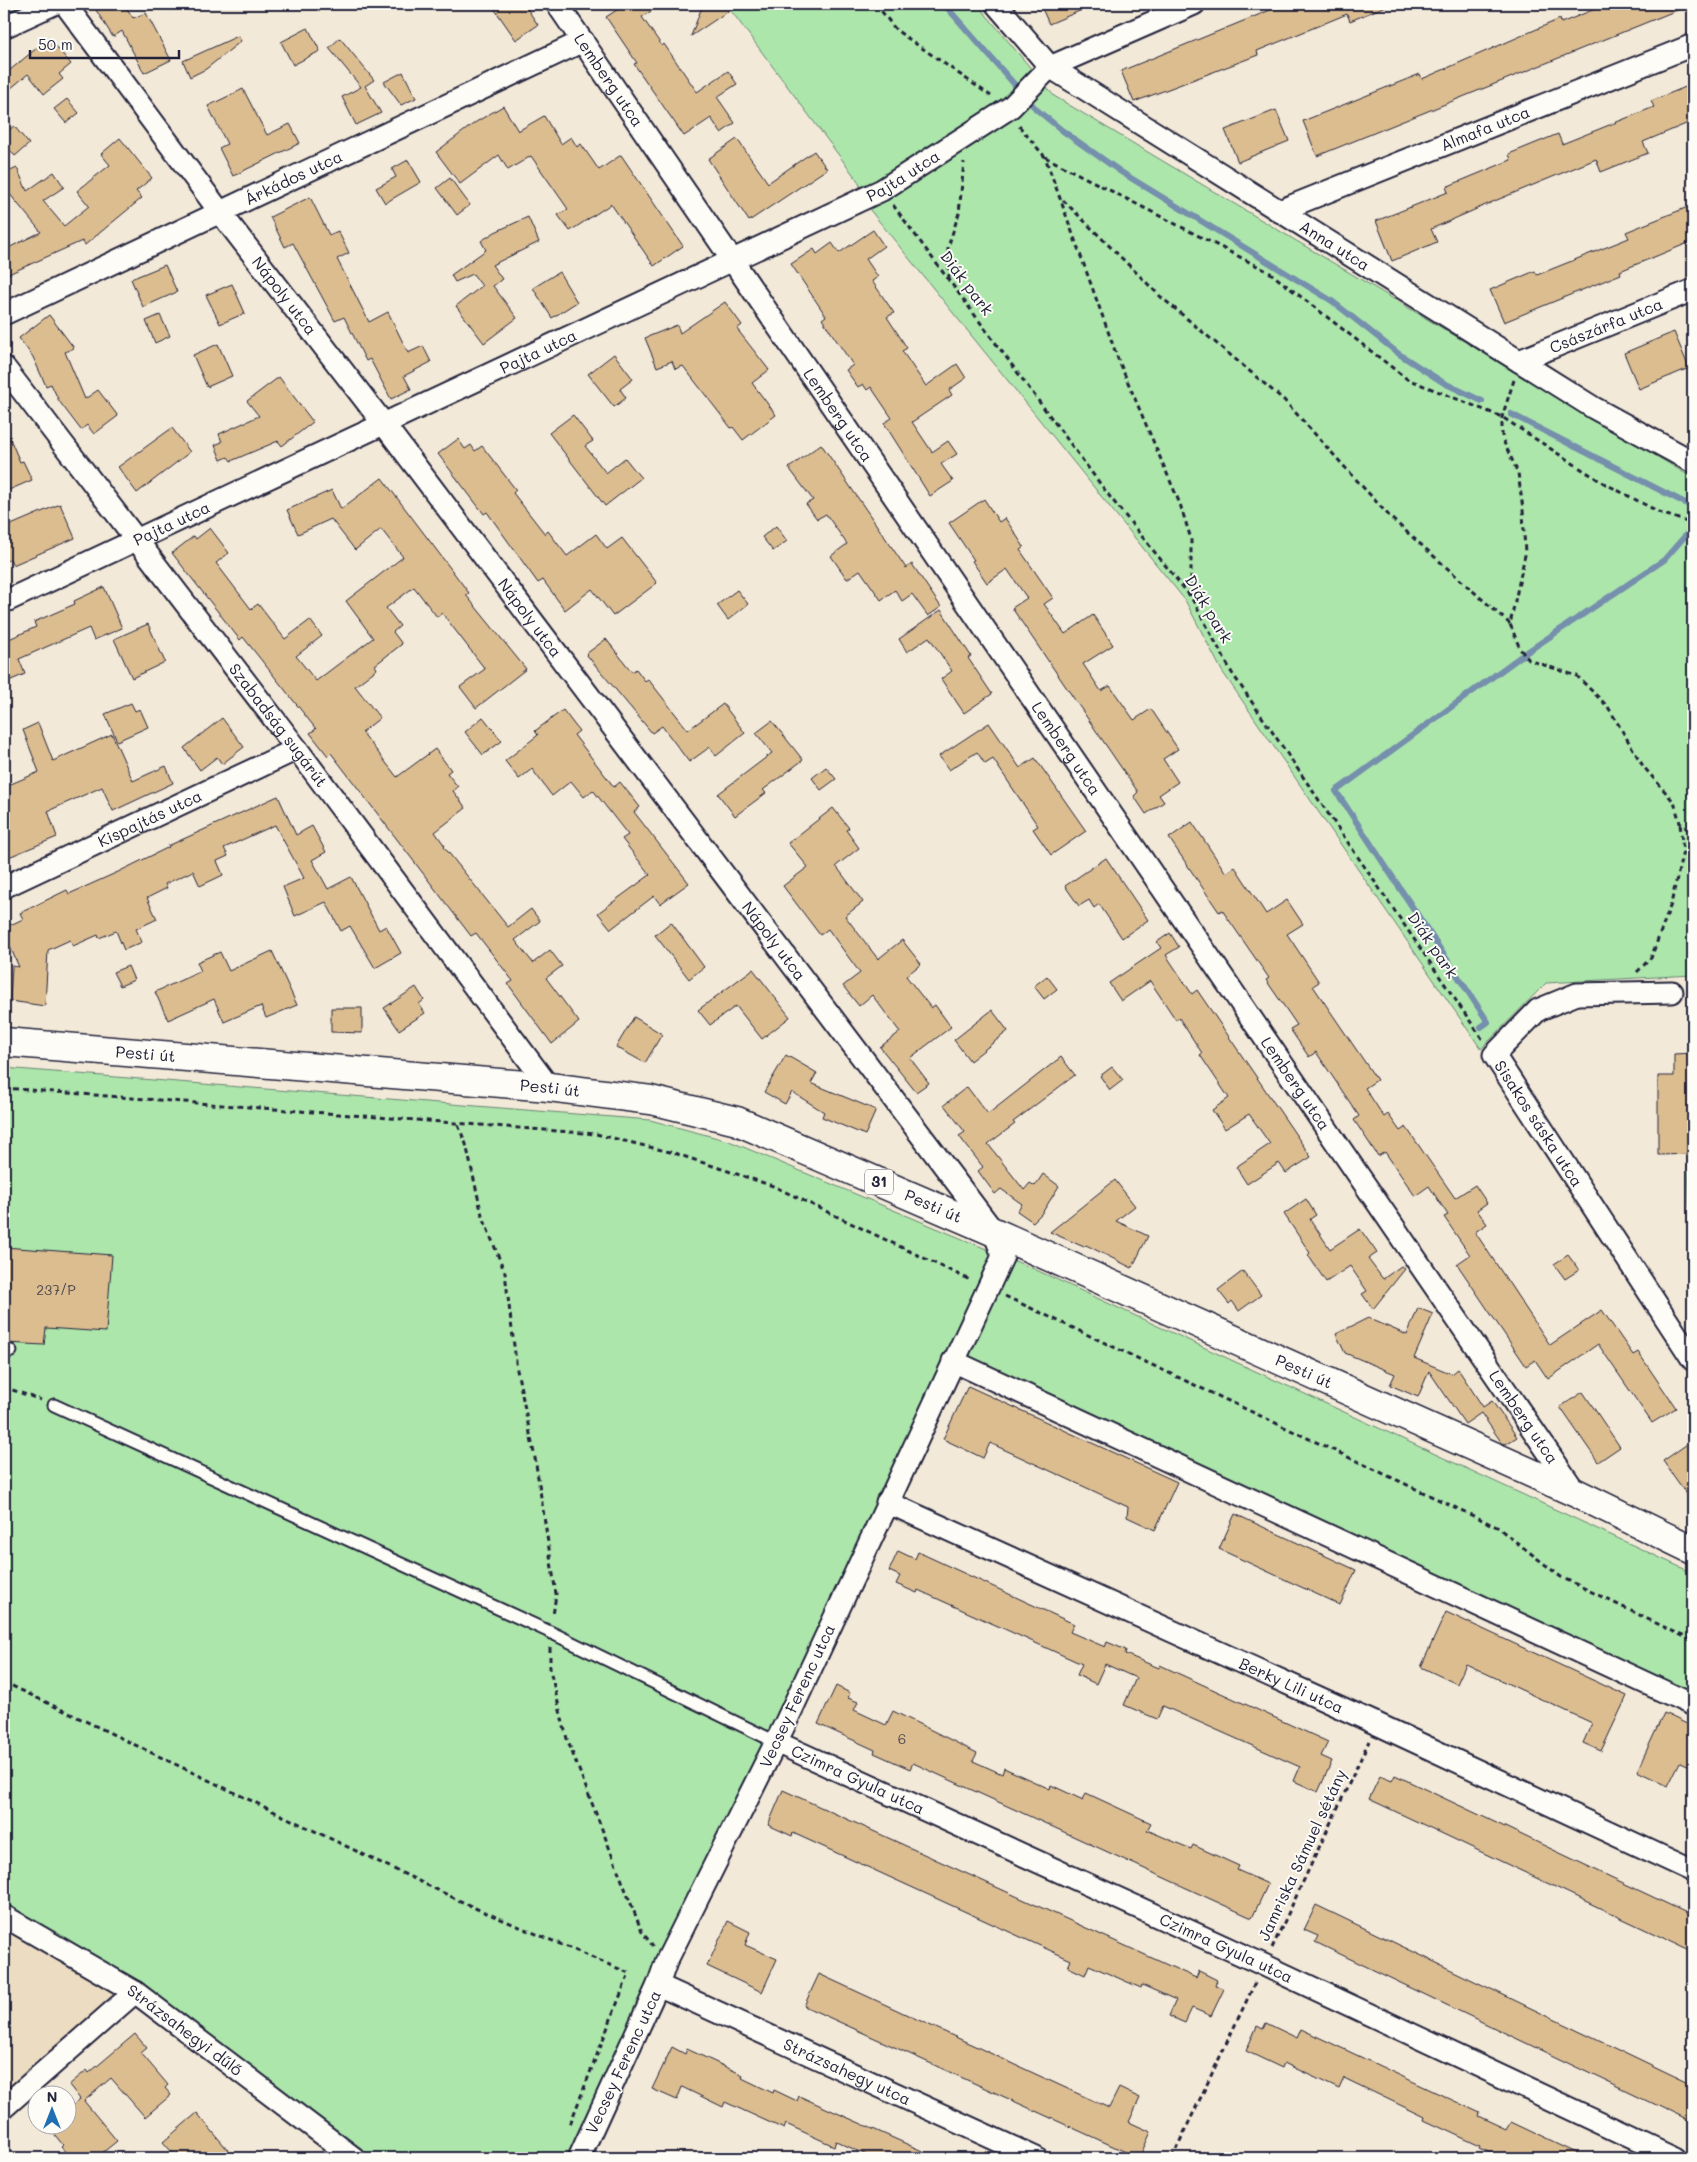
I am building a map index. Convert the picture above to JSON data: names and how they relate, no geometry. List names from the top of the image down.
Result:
{
  "streets": {
    "main road": ["Pesti út", "31"],
    "street": [
      "Lemberg utca",
      "Almafa utca",
      "Pajta utca",
      "Árkádos utca",
      "Anna utca",
      "Nápoly utca",
      "Császárfa utca",
      "Szabadság sugárút",
      "Kispajtás utca",
      "Sisakos sáska utca",
      "Berky Lili utca",
      "Vecsey Ferenc utca",
      "Czimra Gyula utca",
      "Strázsahegyi dűlő",
      "Strázsahegy utca"
    ],
    "path": ["Diák park", "Jamriska Sámuel sétány"]
  },
  "crossings": [
    ["Lemberg utca", "Pajta utca"],
    ["Lemberg utca", "Árkádos utca"],
    ["Lemberg utca", "Pesti út"],
    ["Almafa utca", "Anna utca"],
    ["Pajta utca", "Anna utca"],
    ["Pajta utca", "Diák park"],
    ["Pajta utca", "Nápoly utca"],
    ["Pajta utca", "Szabadság sugárút"],
    ["Árkádos utca", "Nápoly utca"],
    ["Anna utca", "Császárfa utca"],
    ["Diák park", "Sisakos sáska utca"],
    ["Nápoly utca", "Pesti út"],
    ["Nápoly utca", "Vecsey Ferenc utca"],
    ["Szabadság sugárút", "Kispajtás utca"],
    ["Szabadság sugárút", "Pesti út"],
    ["Pesti út", "Vecsey Ferenc utca"],
    ["Berky Lili utca", "Vecsey Ferenc utca"],
    ["Berky Lili utca", "Jamriska Sámuel sétány"],
    ["Vecsey Ferenc utca", "Czimra Gyula utca"],
    ["Vecsey Ferenc utca", "Strázsahegy utca"],
    ["Czimra Gyula utca", "Jamriska Sámuel sétány"]
  ],
  "house_numbers": ["237/P", "6"],
  "scale_bar": "50 m",
  "north": "top"
}
